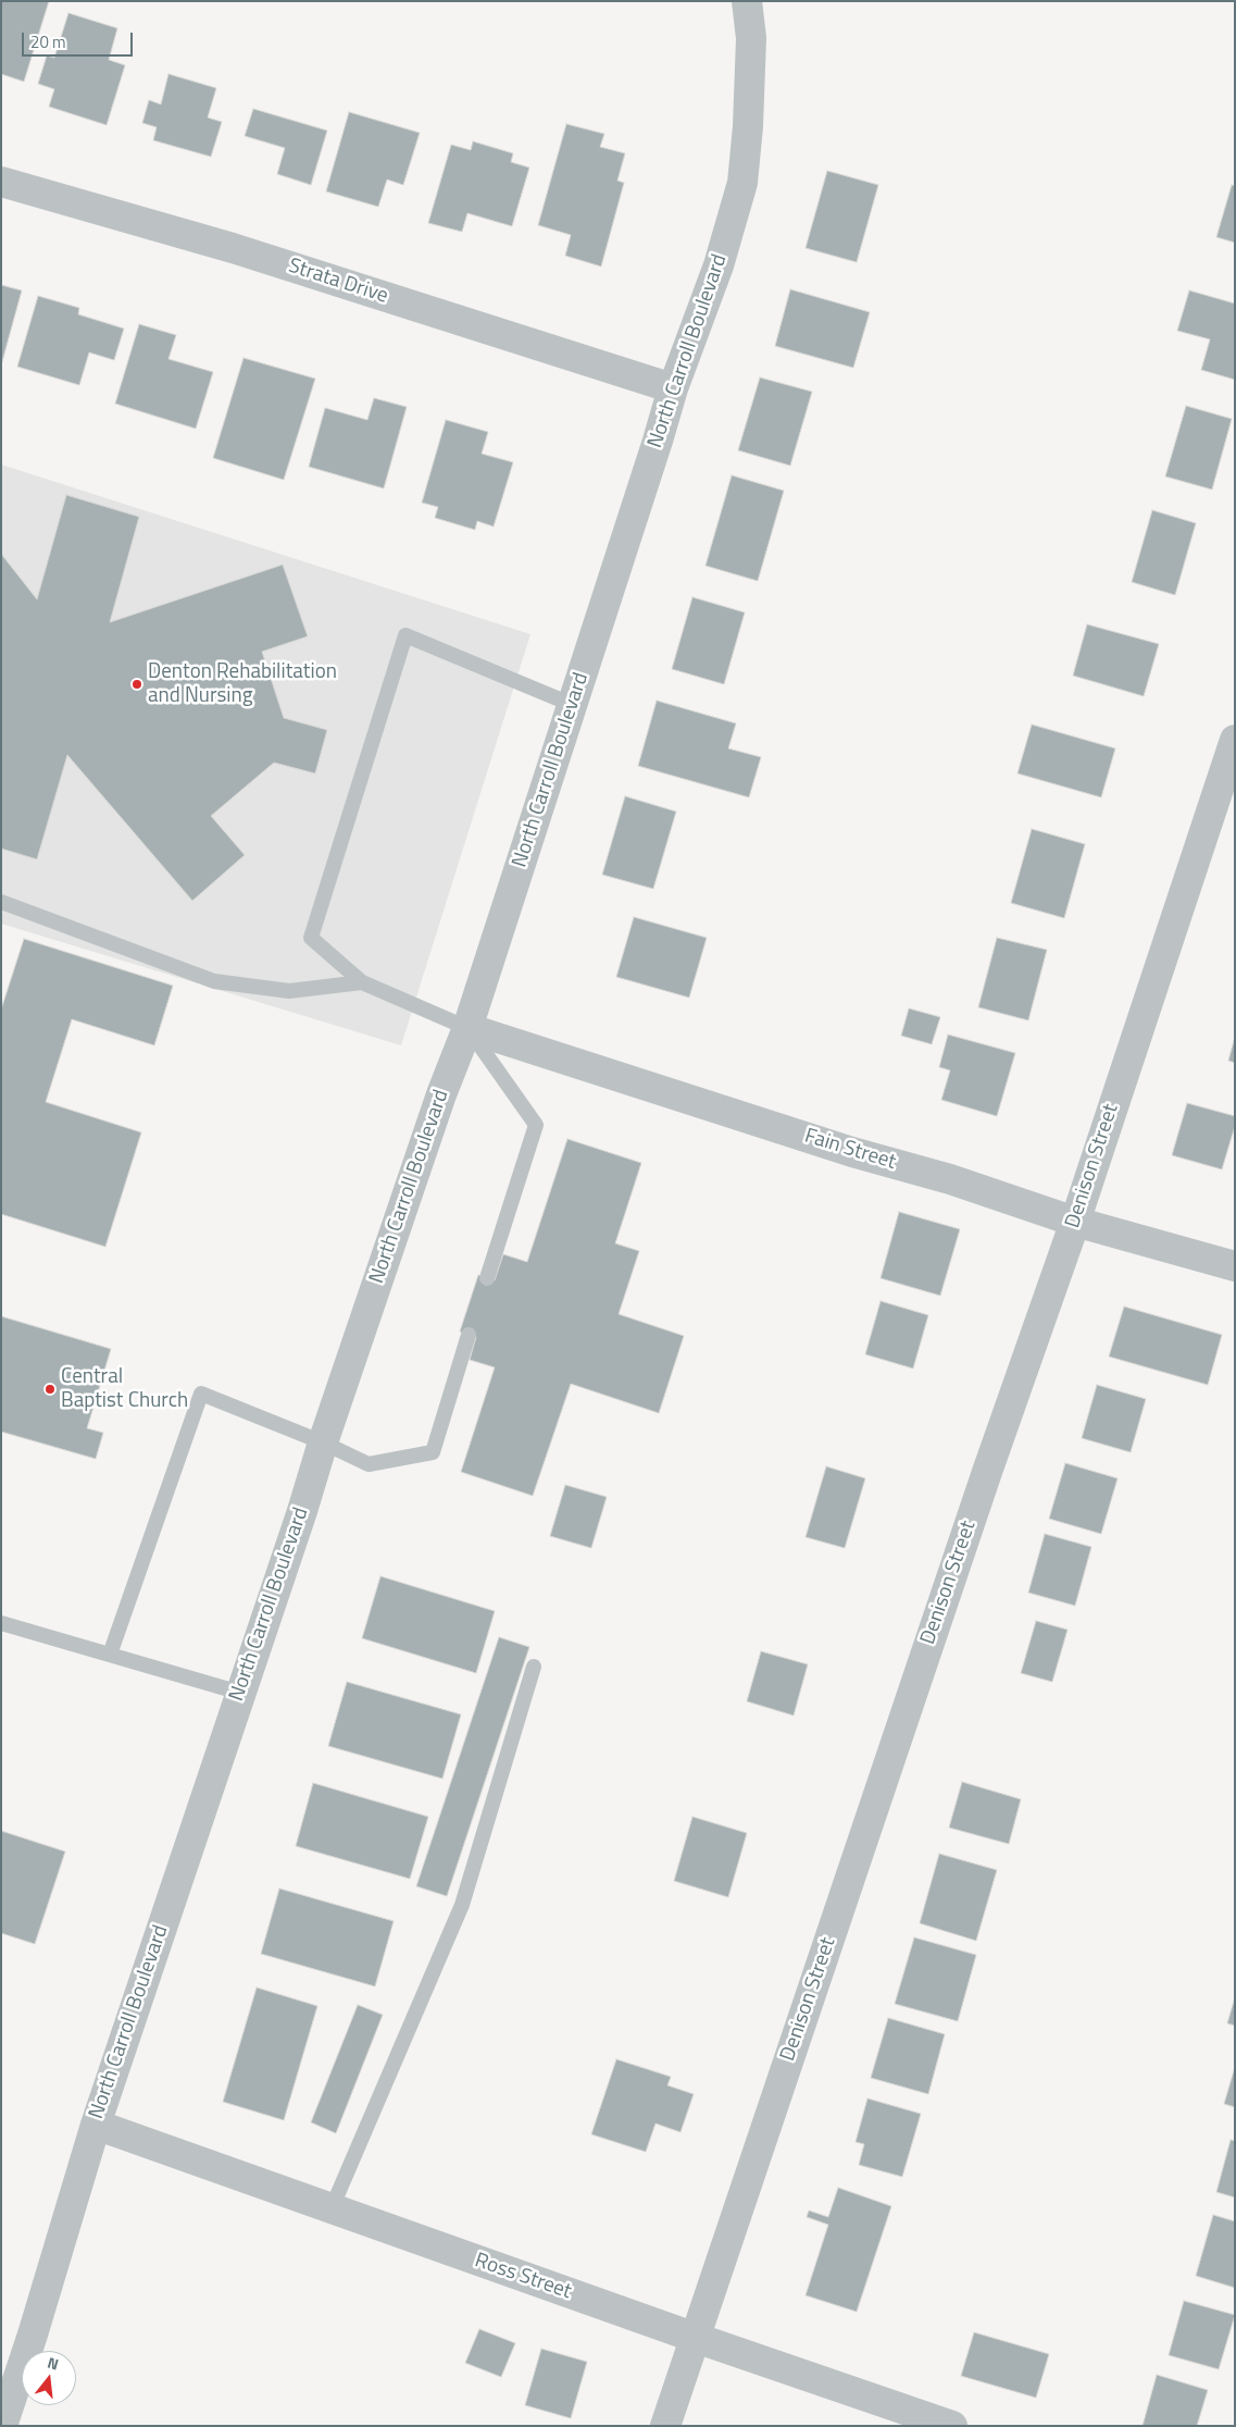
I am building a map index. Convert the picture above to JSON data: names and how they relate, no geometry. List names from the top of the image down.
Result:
{
  "streets": {
    "street": [
      "Strata Drive",
      "North Carroll Boulevard",
      "Fain Street",
      "Denison Street",
      "Ross Street"
    ]
  },
  "crossings": [
    ["Strata Drive", "North Carroll Boulevard"],
    ["North Carroll Boulevard", "Fain Street"],
    ["North Carroll Boulevard", "Ross Street"],
    ["Fain Street", "Denison Street"],
    ["Denison Street", "Ross Street"]
  ],
  "places": ["Denton Rehabilitation and Nursing", "Central Baptist Church"],
  "scale_bar": "20 m",
  "north": "top"
}
